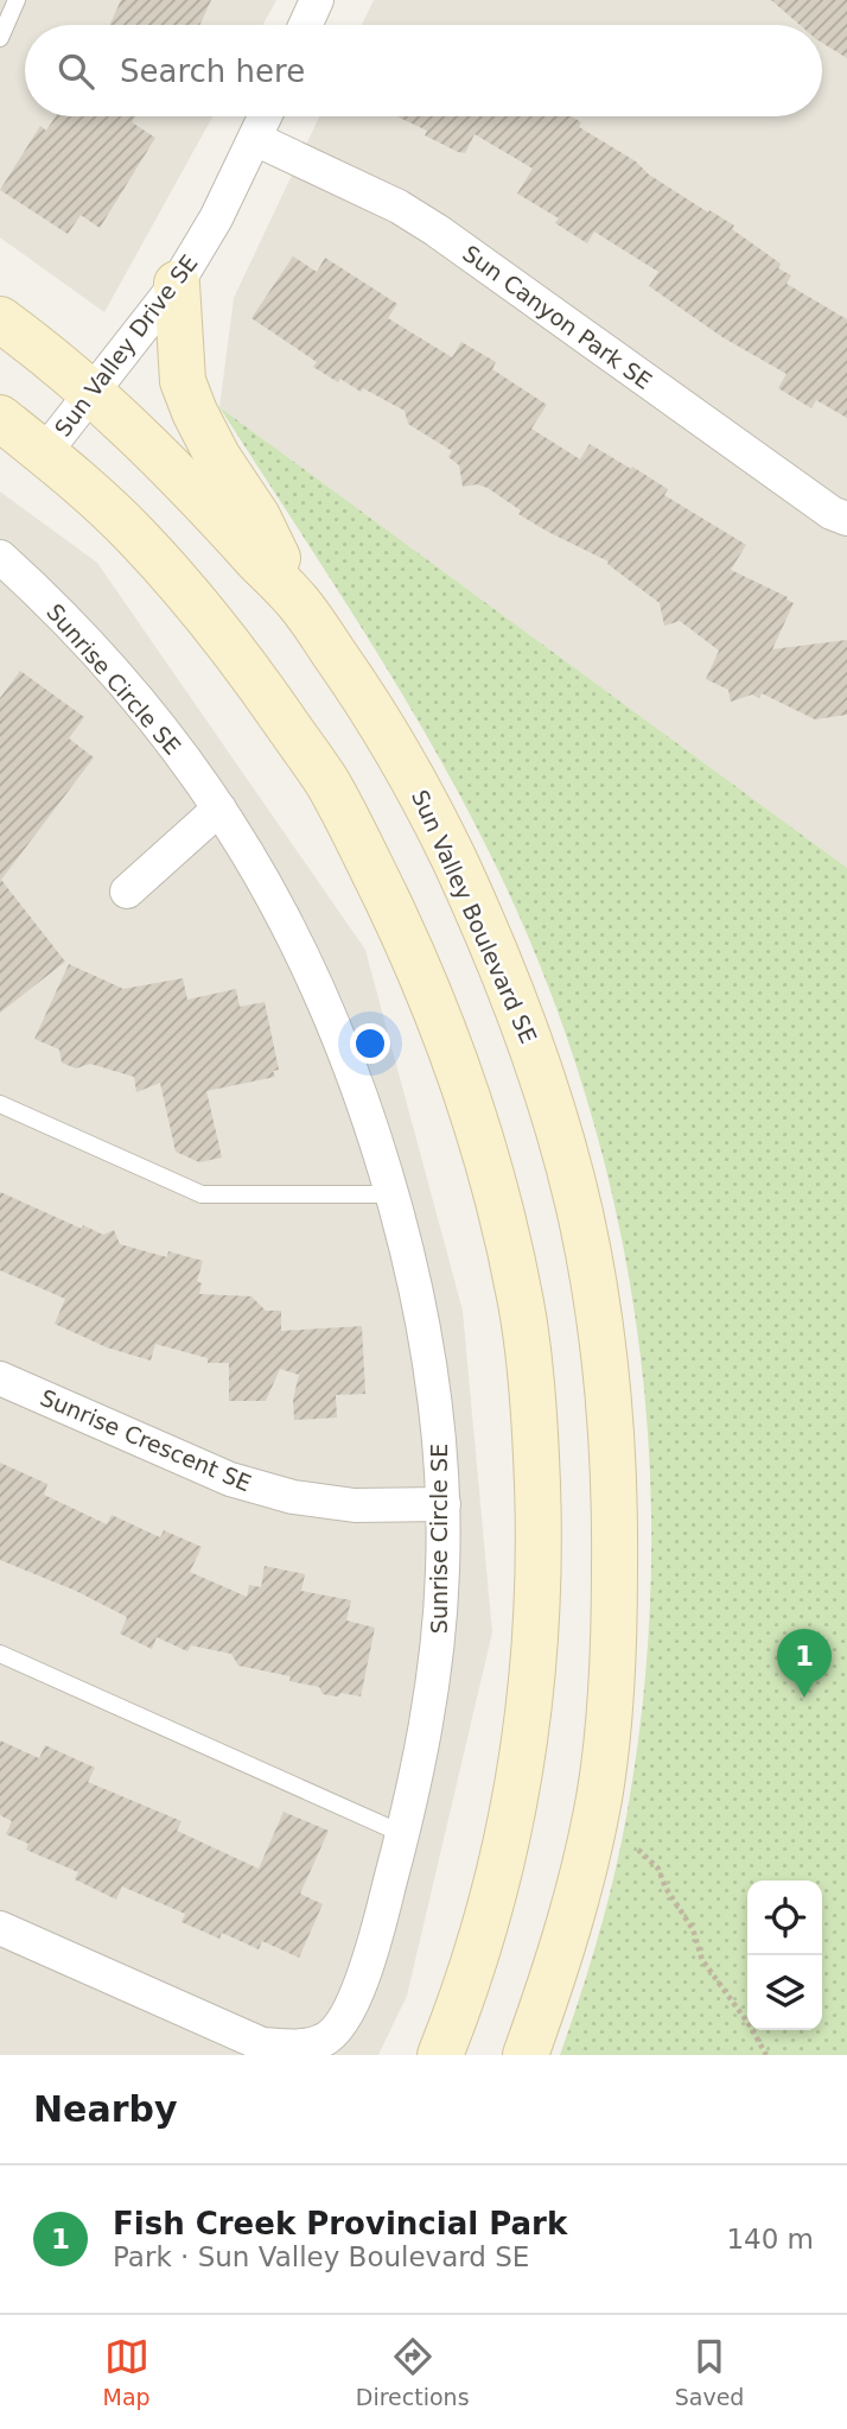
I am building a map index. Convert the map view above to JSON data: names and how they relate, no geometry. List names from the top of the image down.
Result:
{
  "streets": {
    "main road": ["Sun Valley Boulevard SE"],
    "street": [
      "Sun Canyon Park SE",
      "Sun Valley Drive SE",
      "Sunrise Circle SE",
      "Sunrise Crescent SE"
    ]
  },
  "crossings": [
    ["Sun Canyon Park SE", "Sun Valley Drive SE"],
    ["Sun Valley Drive SE", "Sun Valley Boulevard SE"],
    ["Sunrise Circle SE", "Sunrise Crescent SE"]
  ],
  "page": {
    "search": "Search here",
    "pins": "1",
    "heading": "Nearby",
    "list": [
      {
        "mark": "1",
        "name": "Fish Creek Provincial Park",
        "note": "Park · Sun Valley Boulevard SE",
        "value": "140 m"
      }
    ],
    "nav": ["Map", "Directions", "Saved"]
  }
}
